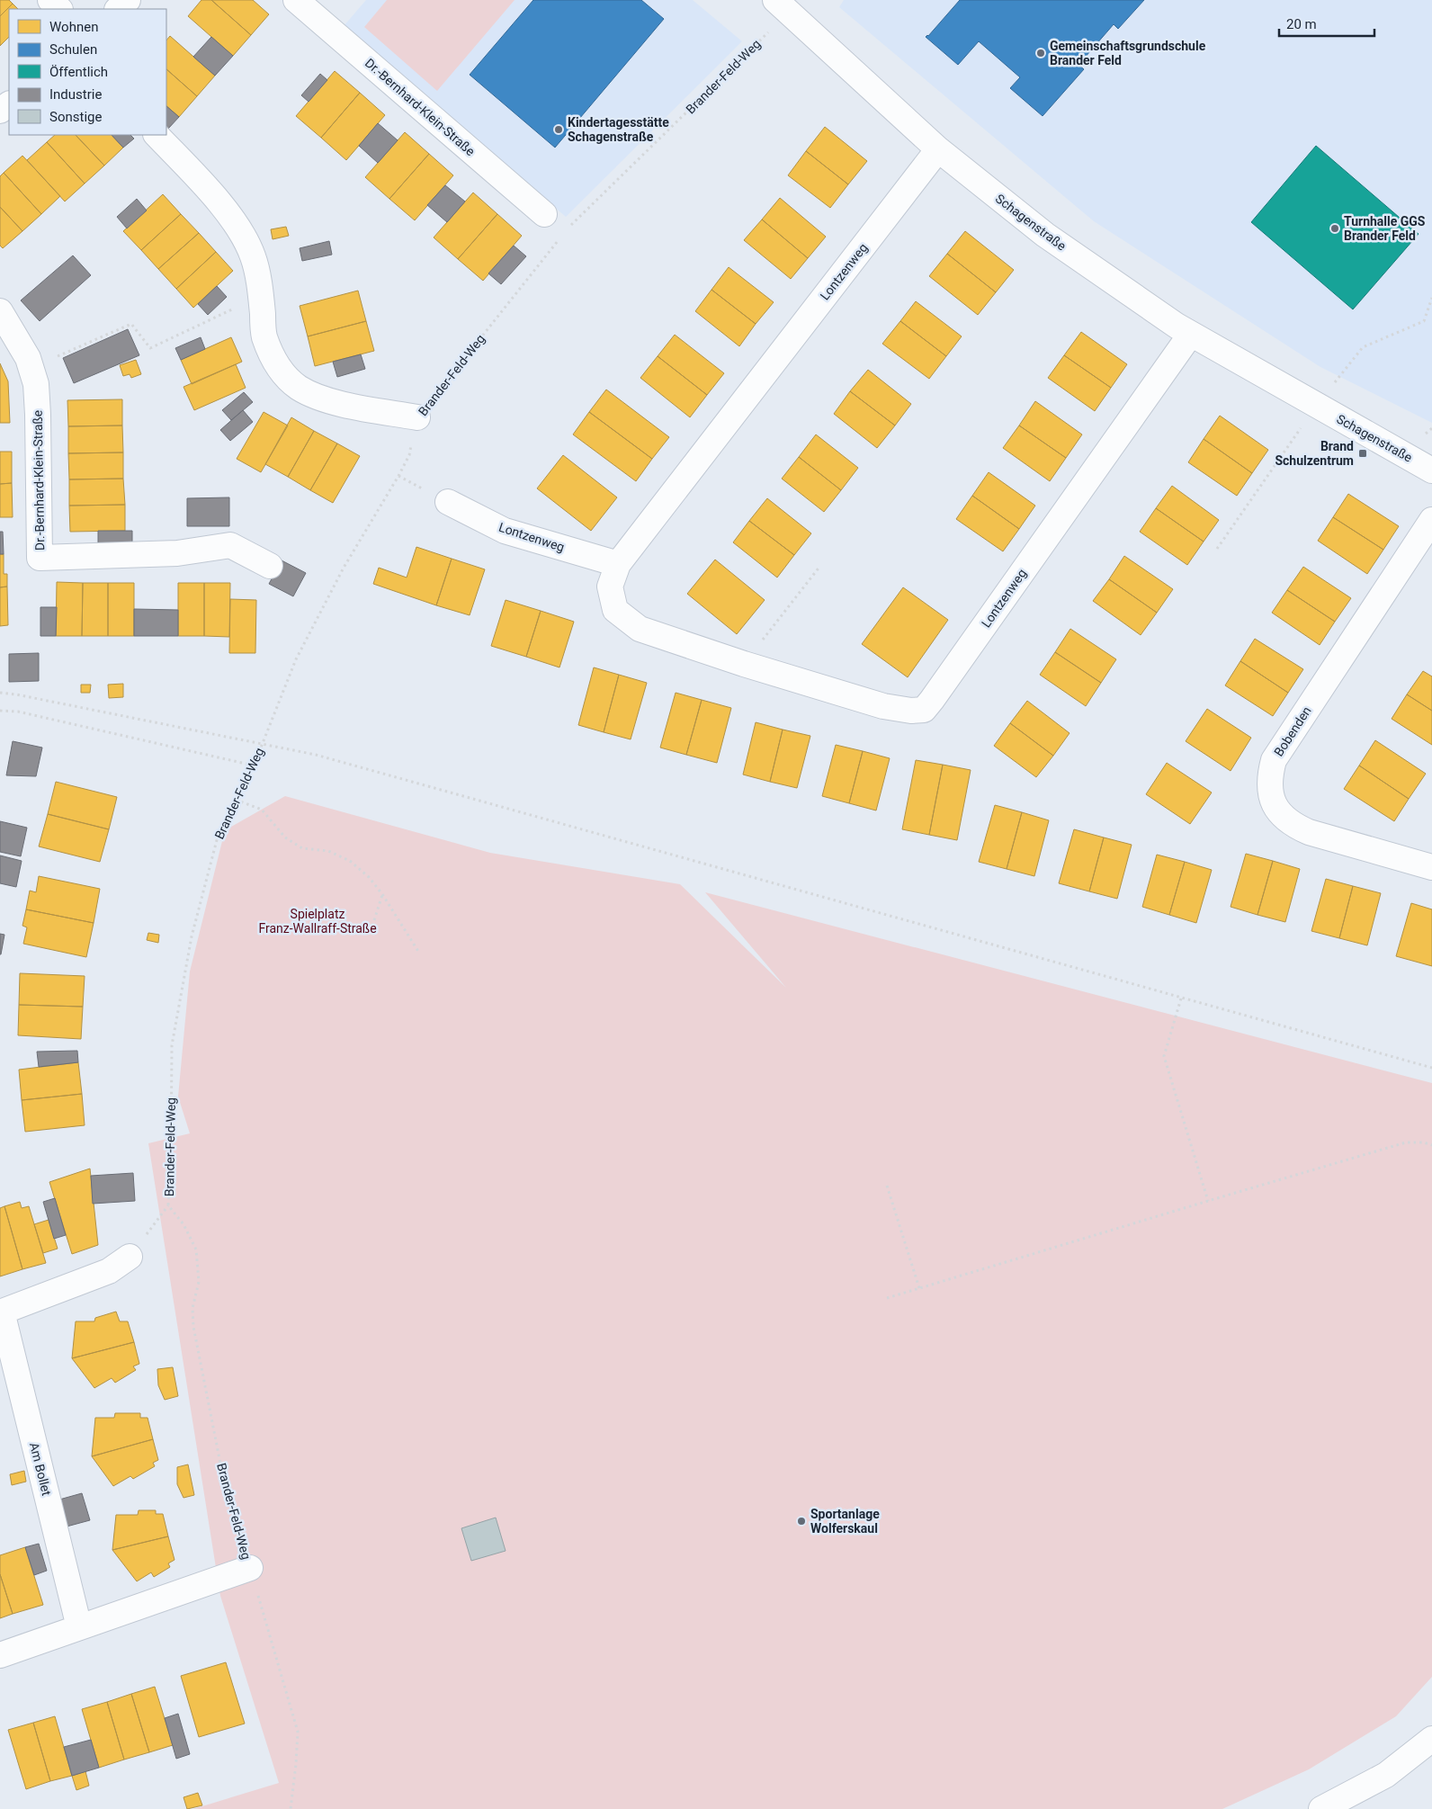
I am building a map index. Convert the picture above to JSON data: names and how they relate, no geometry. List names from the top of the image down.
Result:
{
  "streets": {
    "street": [
      "Dr.-Bernhard-Klein-Straße",
      "Schagenstraße",
      "Lontzenweg",
      "Bobenden",
      "Am Bollet"
    ],
    "path": ["Brander-Feld-Weg"]
  },
  "crossings": [
    ["Brander-Feld-Weg", "Schagenstraße"],
    ["Schagenstraße", "Lontzenweg"]
  ],
  "parks": ["Spielplatz Franz-Wallraff-Straße"],
  "places": {
    "other": [
      "Gemeinschaftsgrundschule Brander Feld",
      "Kindertagesstätte Schagenstraße",
      "Turnhalle GGS Brander Feld",
      "Sportanlage Wolferskaul"
    ],
    "transit": ["Brand Schulzentrum"]
  },
  "legend": [
    "Wohnen",
    "Schulen",
    "Öffentlich",
    "Industrie",
    "Sonstige"
  ],
  "scale_bar": "20 m"
}
